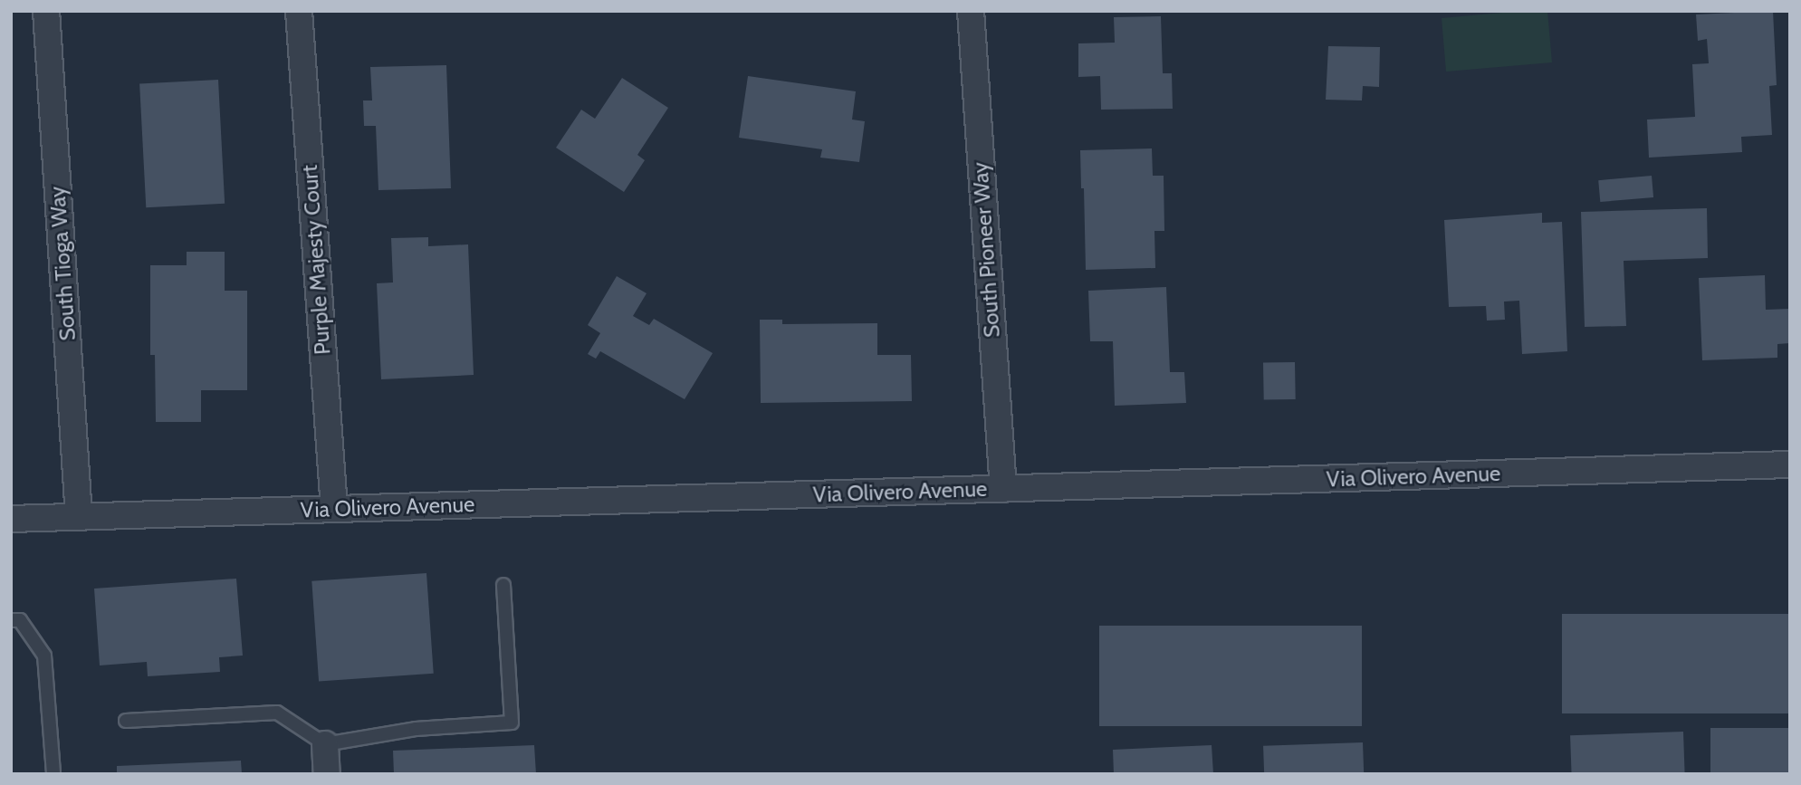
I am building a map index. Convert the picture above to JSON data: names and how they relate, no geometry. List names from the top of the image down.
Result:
{
  "streets": {
    "street": [
      "South Pioneer Way",
      "Purple Majesty Court",
      "South Tioga Way",
      "Via Olivero Avenue"
    ]
  },
  "crossings": [
    ["South Pioneer Way", "Via Olivero Avenue"],
    ["Purple Majesty Court", "Via Olivero Avenue"],
    ["South Tioga Way", "Via Olivero Avenue"]
  ]
}
